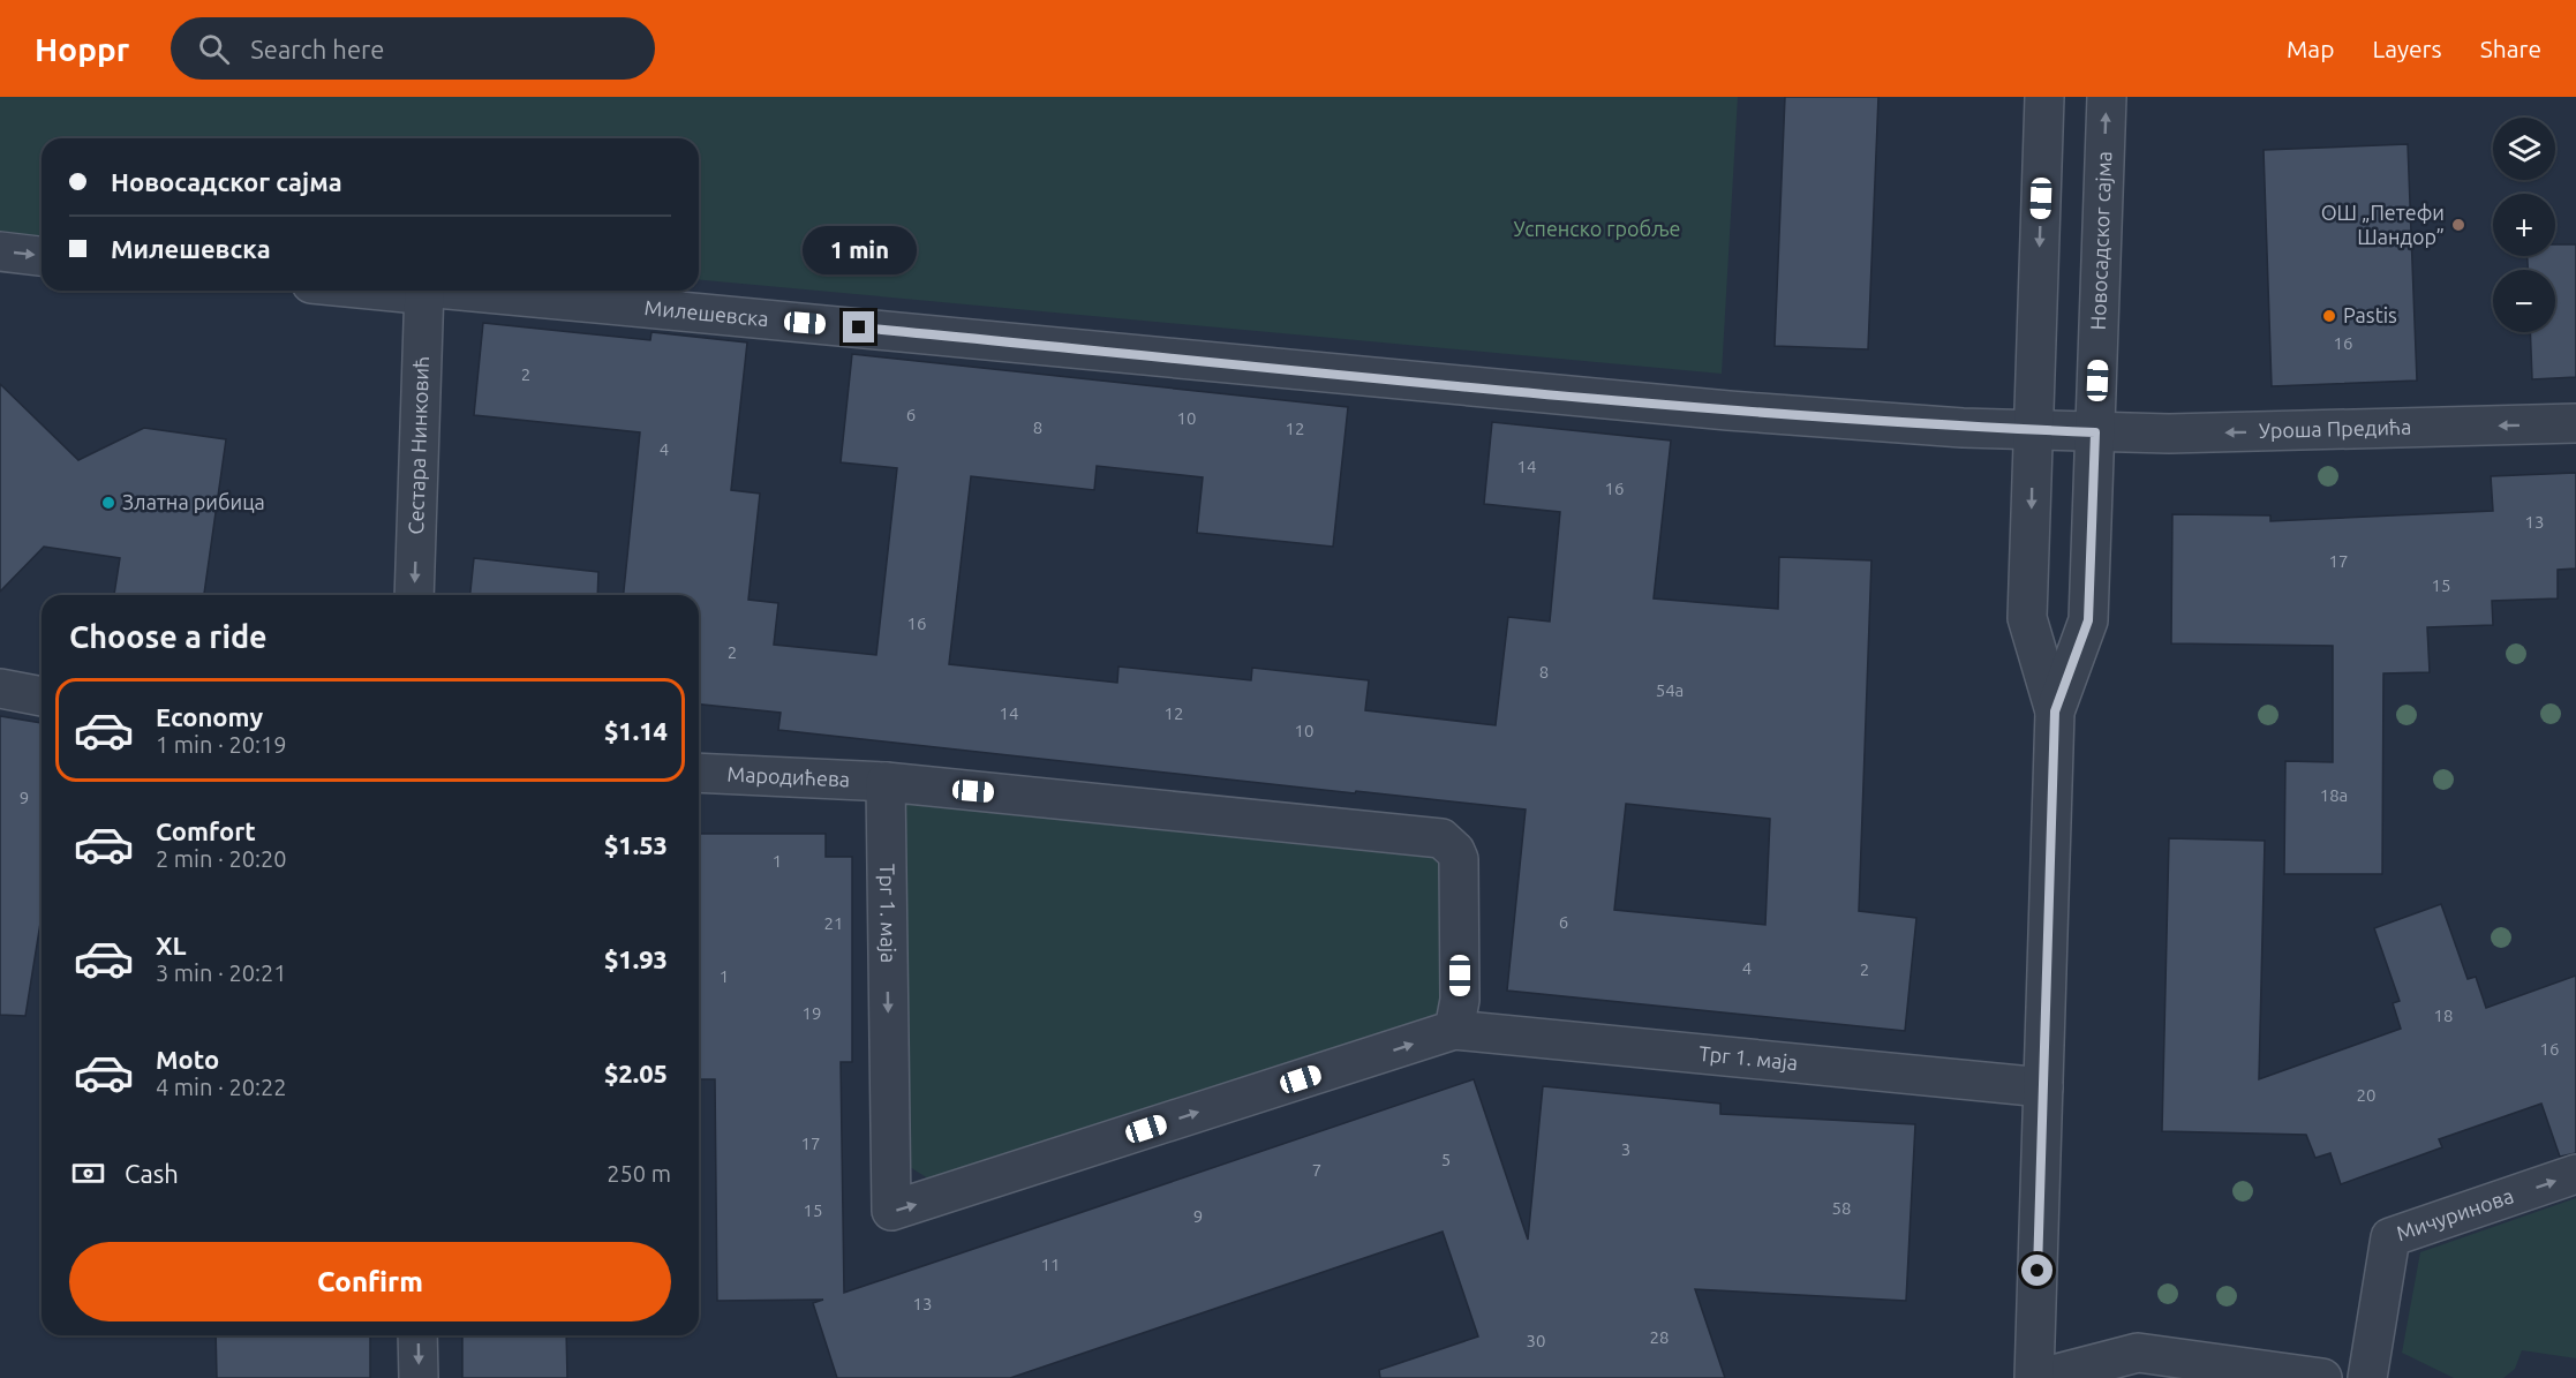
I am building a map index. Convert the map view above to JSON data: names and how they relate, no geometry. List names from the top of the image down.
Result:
{
  "streets": {
    "street": [
      "Новосадског сајма",
      "Милешевска",
      "Уроша Предића",
      "Сестара Нинковић",
      "Мародићева",
      "Трг 1. маја",
      "Мичуринова"
    ]
  },
  "crossings": [
    ["Новосадског сајма", "Милешевска"],
    ["Новосадског сајма", "Уроша Предића"],
    ["Новосадског сајма", "Трг 1. маја"],
    ["Милешевска", "Уроша Предића"],
    ["Мародићева", "Трг 1. маја"]
  ],
  "one_way": ["Уроша Предића", "Сестара Нинковић", "Мичуринова"],
  "parks": ["Успенско гробље"],
  "places": ["ОШ „Петефи Шандор”", "Pastis", "Златна рибица"],
  "house_numbers": [
    "16",
    "2",
    "6",
    "10",
    "8",
    "12",
    "4",
    "14",
    "16",
    "13",
    "17",
    "15",
    "16",
    "2",
    "8",
    "54a",
    "14",
    "12",
    "10",
    "18a",
    "9",
    "1",
    "6",
    "21",
    "4",
    "2",
    "1",
    "19",
    "18",
    "16",
    "20",
    "17",
    "3",
    "5",
    "7",
    "58",
    "15",
    "9",
    "11",
    "13",
    "28",
    "30"
  ],
  "page": {
    "header": "Hoppr",
    "search": "Search here",
    "nav": ["Map", "Layers", "Share"],
    "map_buttons": ["+", "−"],
    "banner": ["Новосадског сајма", "Милешевска"],
    "bubble": "1 min",
    "heading": "Choose a ride",
    "list": [
      {
        "name": "Economy",
        "note": "1 min · 20:19",
        "value": "$1.14"
      },
      {
        "name": "Comfort",
        "note": "2 min · 20:20",
        "value": "$1.53"
      },
      {
        "name": "XL",
        "note": "3 min · 20:21",
        "value": "$1.93"
      },
      {
        "name": "Moto",
        "note": "4 min · 20:22",
        "value": "$2.05"
      }
    ],
    "pay": ["Cash", "250 m"],
    "buttons": "Confirm"
  }
}
